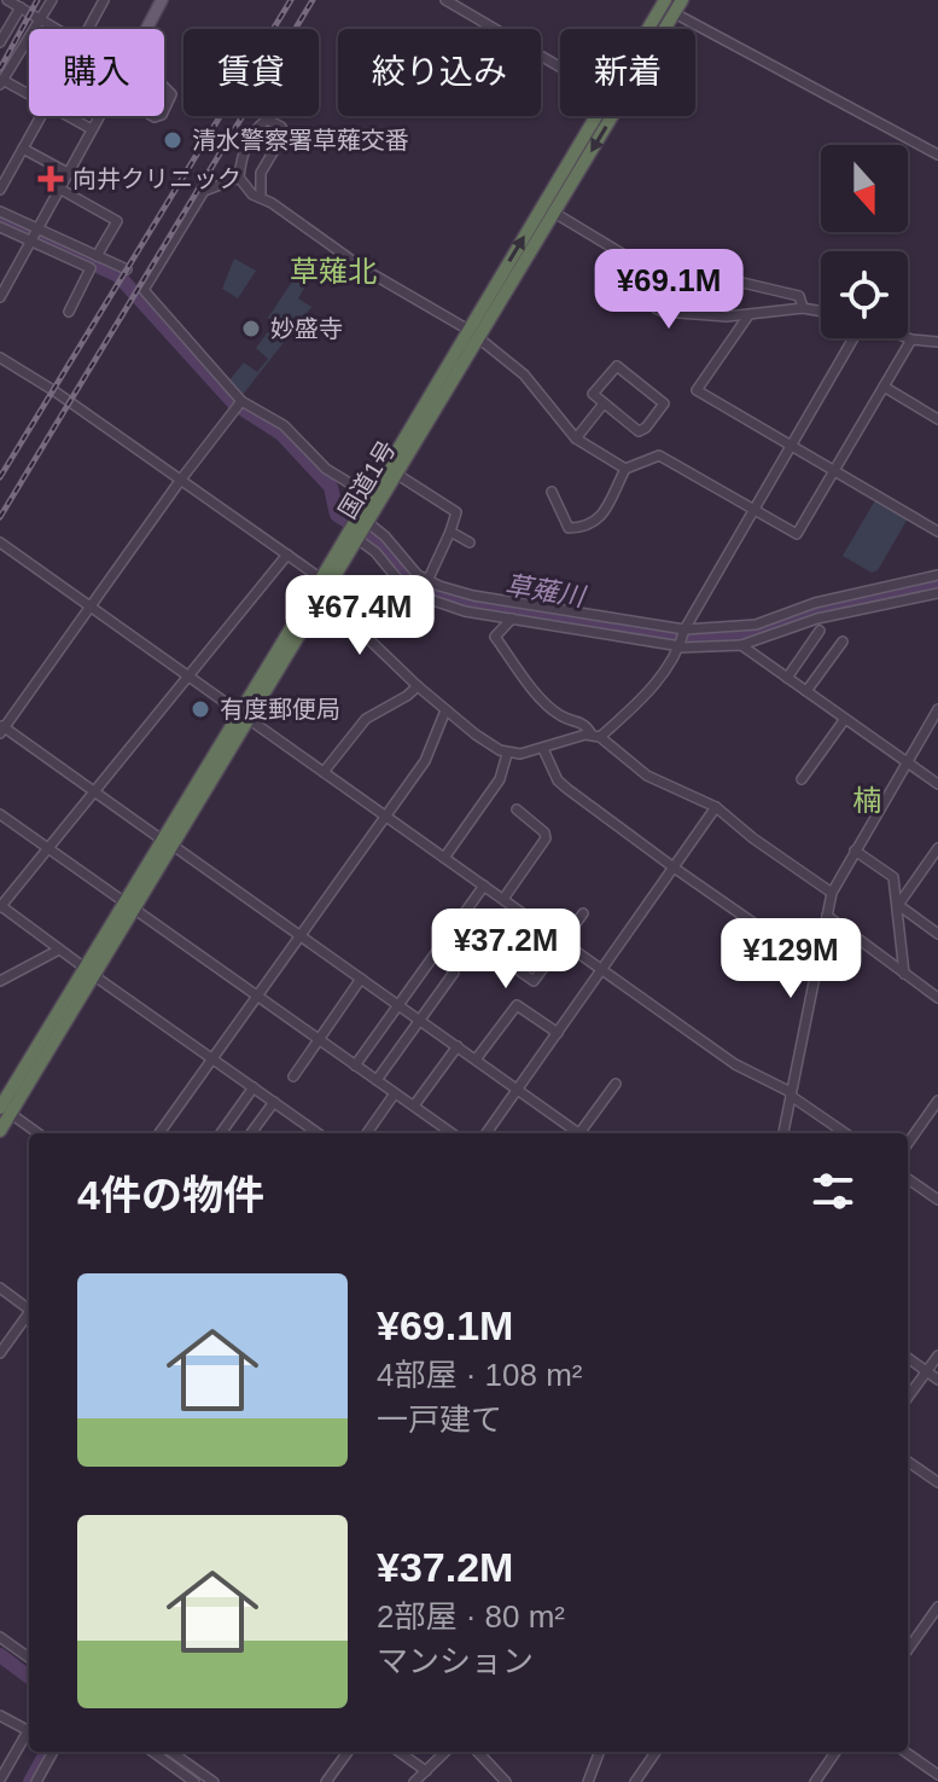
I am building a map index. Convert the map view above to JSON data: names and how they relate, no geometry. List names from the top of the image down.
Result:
{
  "streets": {
    "highway": ["国道1号"]
  },
  "districts": ["草薙北", "楠"],
  "water": ["草薙川"],
  "places": {
    "other": ["清水警察署草薙交番", "妙盛寺", "有度郵便局"],
    "health": ["向井クリニック"]
  },
  "north": "bottom",
  "page": {
    "chip": [
      "購入",
      "賃貸",
      "絞り込み",
      "新着"
    ],
    "price": [
      "¥69.1M",
      "¥67.4M",
      "¥37.2M",
      "¥129M"
    ],
    "heading": "4件の物件",
    "list": [
      {
        "name": "¥69.1M",
        "note": "4部屋 · 108 m² · 一戸建て"
      },
      {
        "name": "¥37.2M",
        "note": "2部屋 · 80 m² · マンション"
      }
    ]
  }
}
